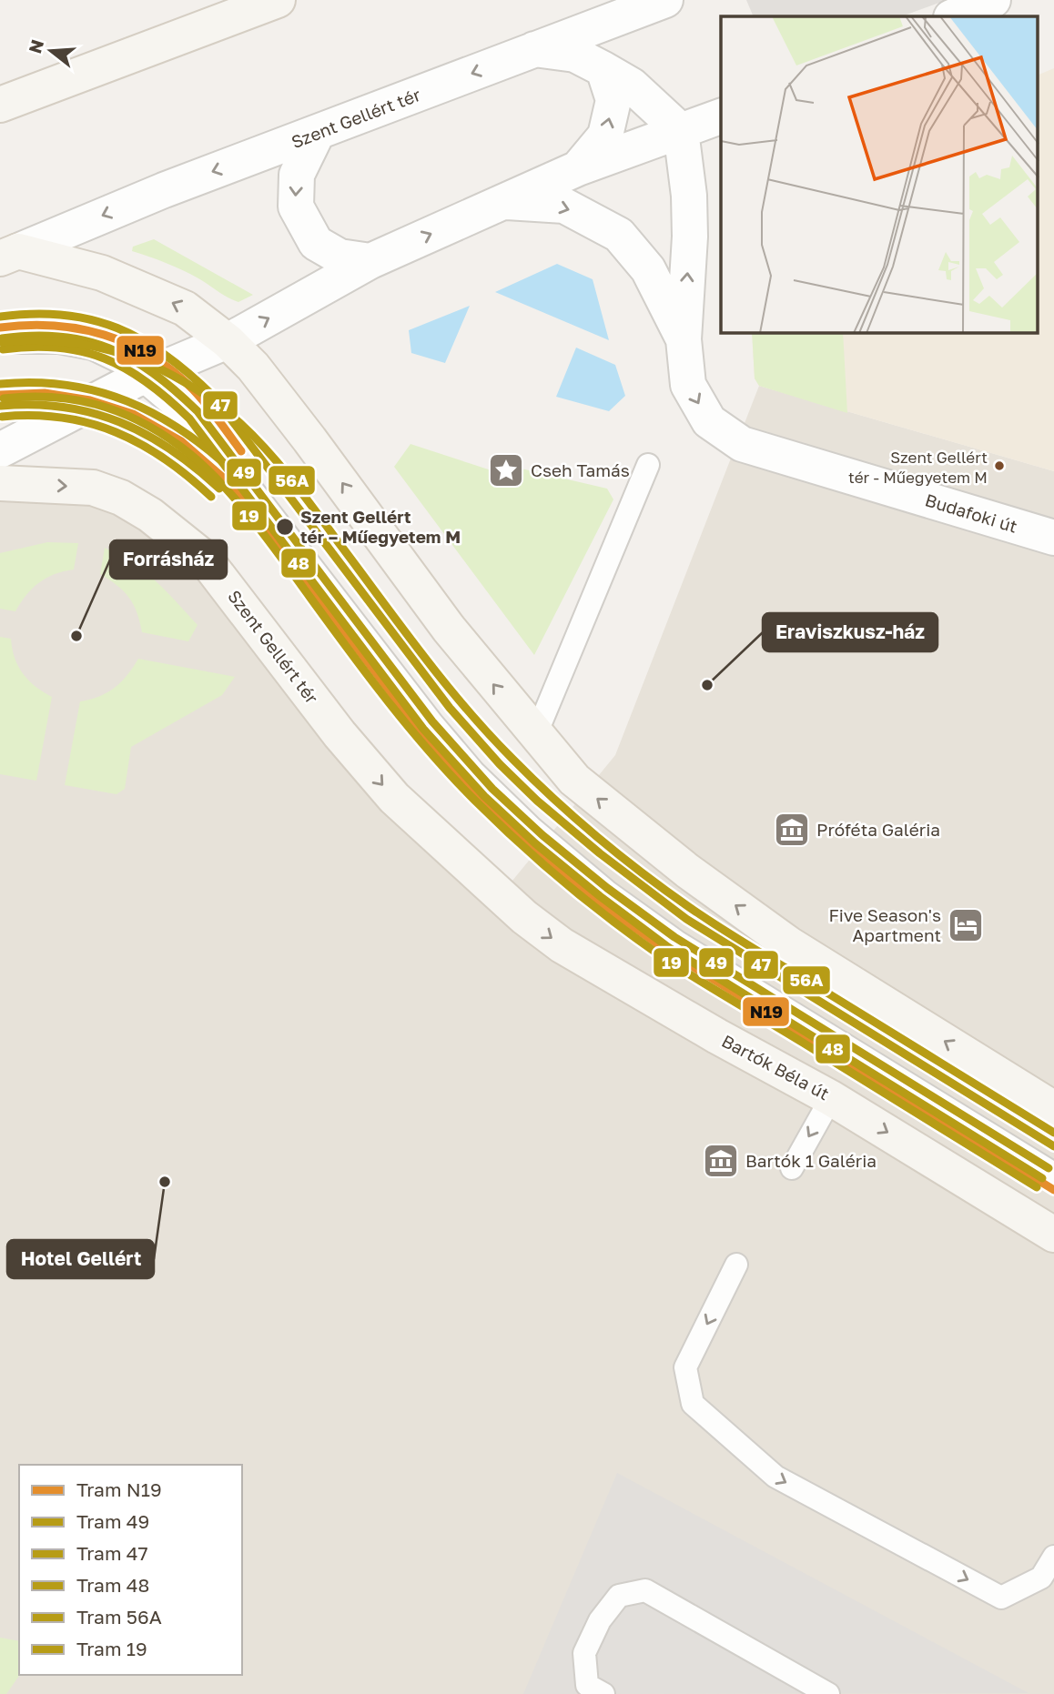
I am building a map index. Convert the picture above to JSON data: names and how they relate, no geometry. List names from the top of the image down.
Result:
{
  "streets": {
    "main road": ["Szent Gellért tér", "Bartók Béla út"],
    "street": ["Budafoki út"]
  },
  "crossings": [
    ["Szent Gellért tér", "Bartók Béla út"]
  ],
  "one_way": ["Budafoki út"],
  "places": {
    "other": [
      "Szent Gellért tér - Műegyetem M",
      "Szent Gellért tér – Műegyetem M",
      "Forrásház",
      "Eraviszkusz-ház",
      "Hotel Gellért"
    ],
    "place": ["Cseh Tamás"],
    "museum": ["Próféta Galéria", "Bartók 1 Galéria"],
    "hotel": ["Five Season's Apartment"]
  },
  "lines": [
    "tram line 47",
    "tram line N19",
    "tram line 49",
    "tram line 56A",
    "tram line 48",
    "tram line 19"
  ],
  "legend": [
    "Tram N19",
    "Tram 49",
    "Tram 47",
    "Tram 48",
    "Tram 56A",
    "Tram 19"
  ],
  "north": "left"
}
